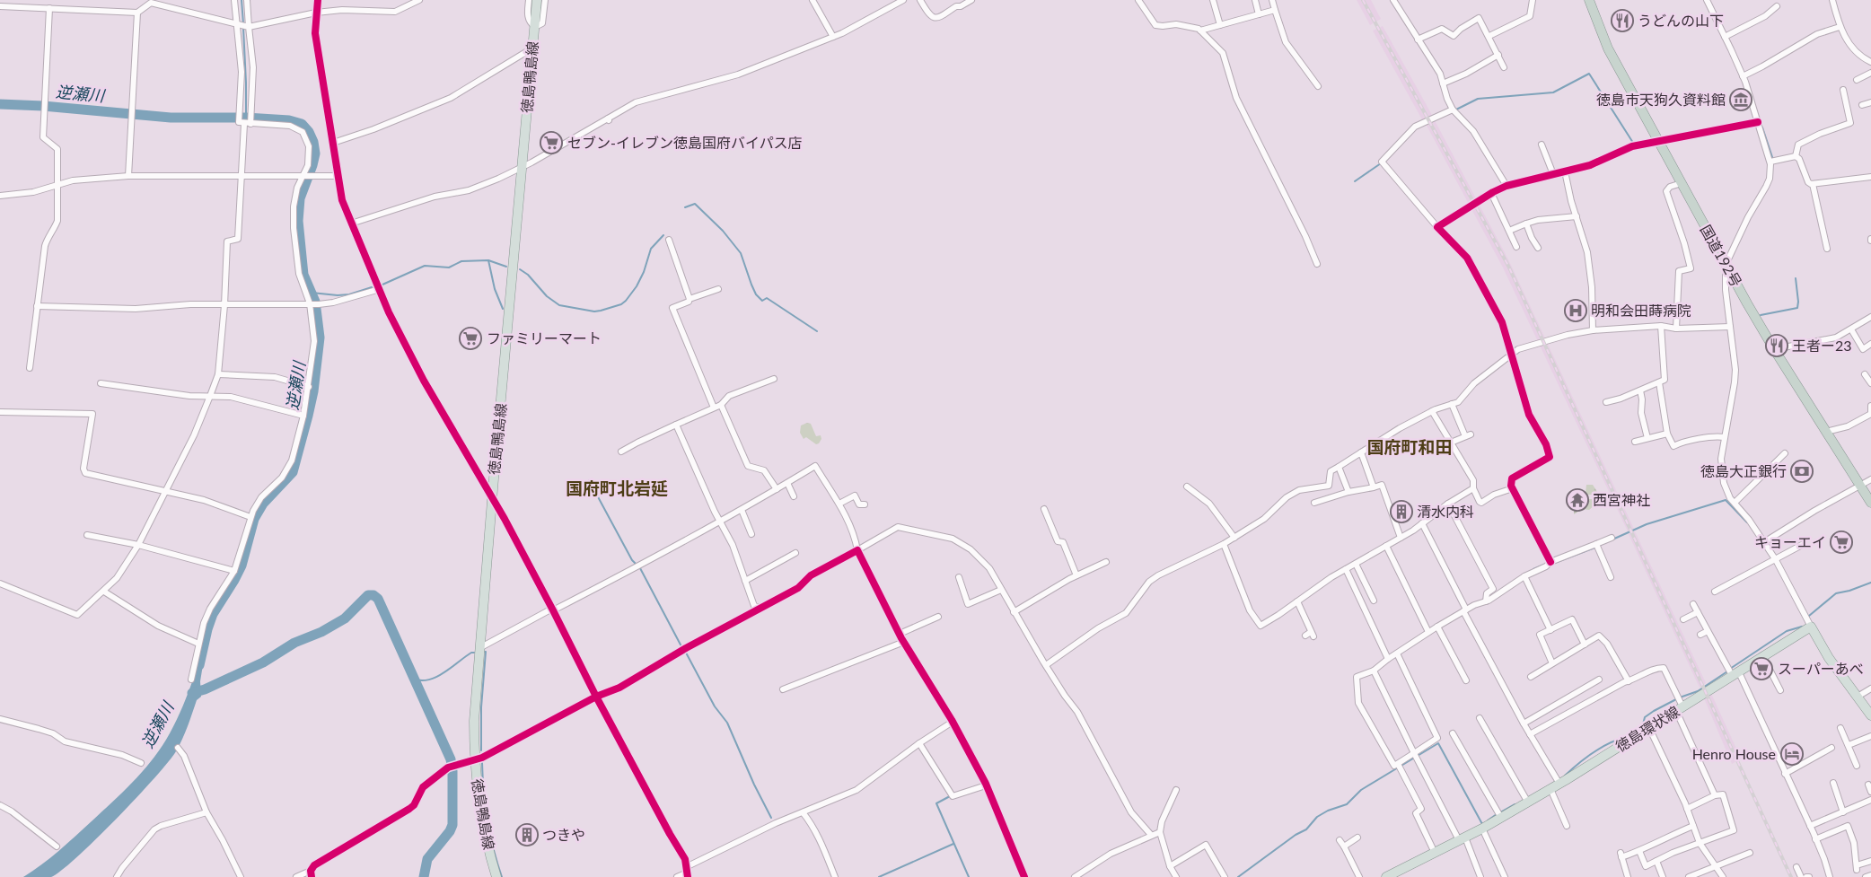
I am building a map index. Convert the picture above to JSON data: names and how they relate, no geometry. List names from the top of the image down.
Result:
{
  "streets": {
    "highway": ["国道192号"],
    "main road": ["徳島鴨島線", "徳島環状線"]
  },
  "districts": ["国府町和田", "国府町北岩延"],
  "water": ["逆瀬川"],
  "places": {
    "restaurant": ["うどんの山下", "王者ー23"],
    "museum": ["徳島市天狗久資料館"],
    "supermarket": [
      "セブン-イレブン徳島国府バイパス店",
      "ファミリーマート",
      "キョーエイ",
      "スーパーあべ"
    ],
    "hospital": ["明和会田蒔病院"],
    "bank": ["徳島大正銀行"],
    "temple": ["西宮神社"],
    "building": ["清水内科", "つきや"],
    "hotel": ["Henro House"]
  }
}
